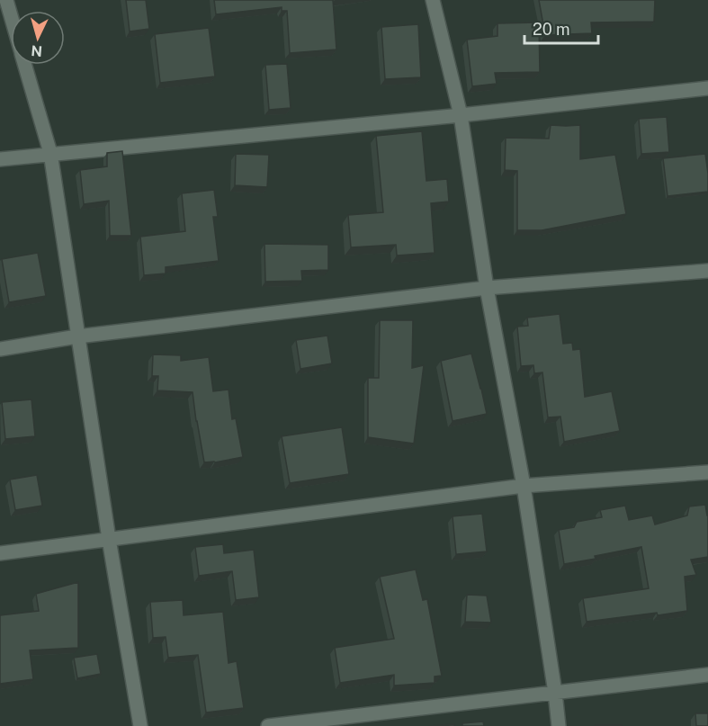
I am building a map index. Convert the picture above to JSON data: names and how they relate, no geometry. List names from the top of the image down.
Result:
{
  "scale_bar": "20 m",
  "north": "bottom"
}
